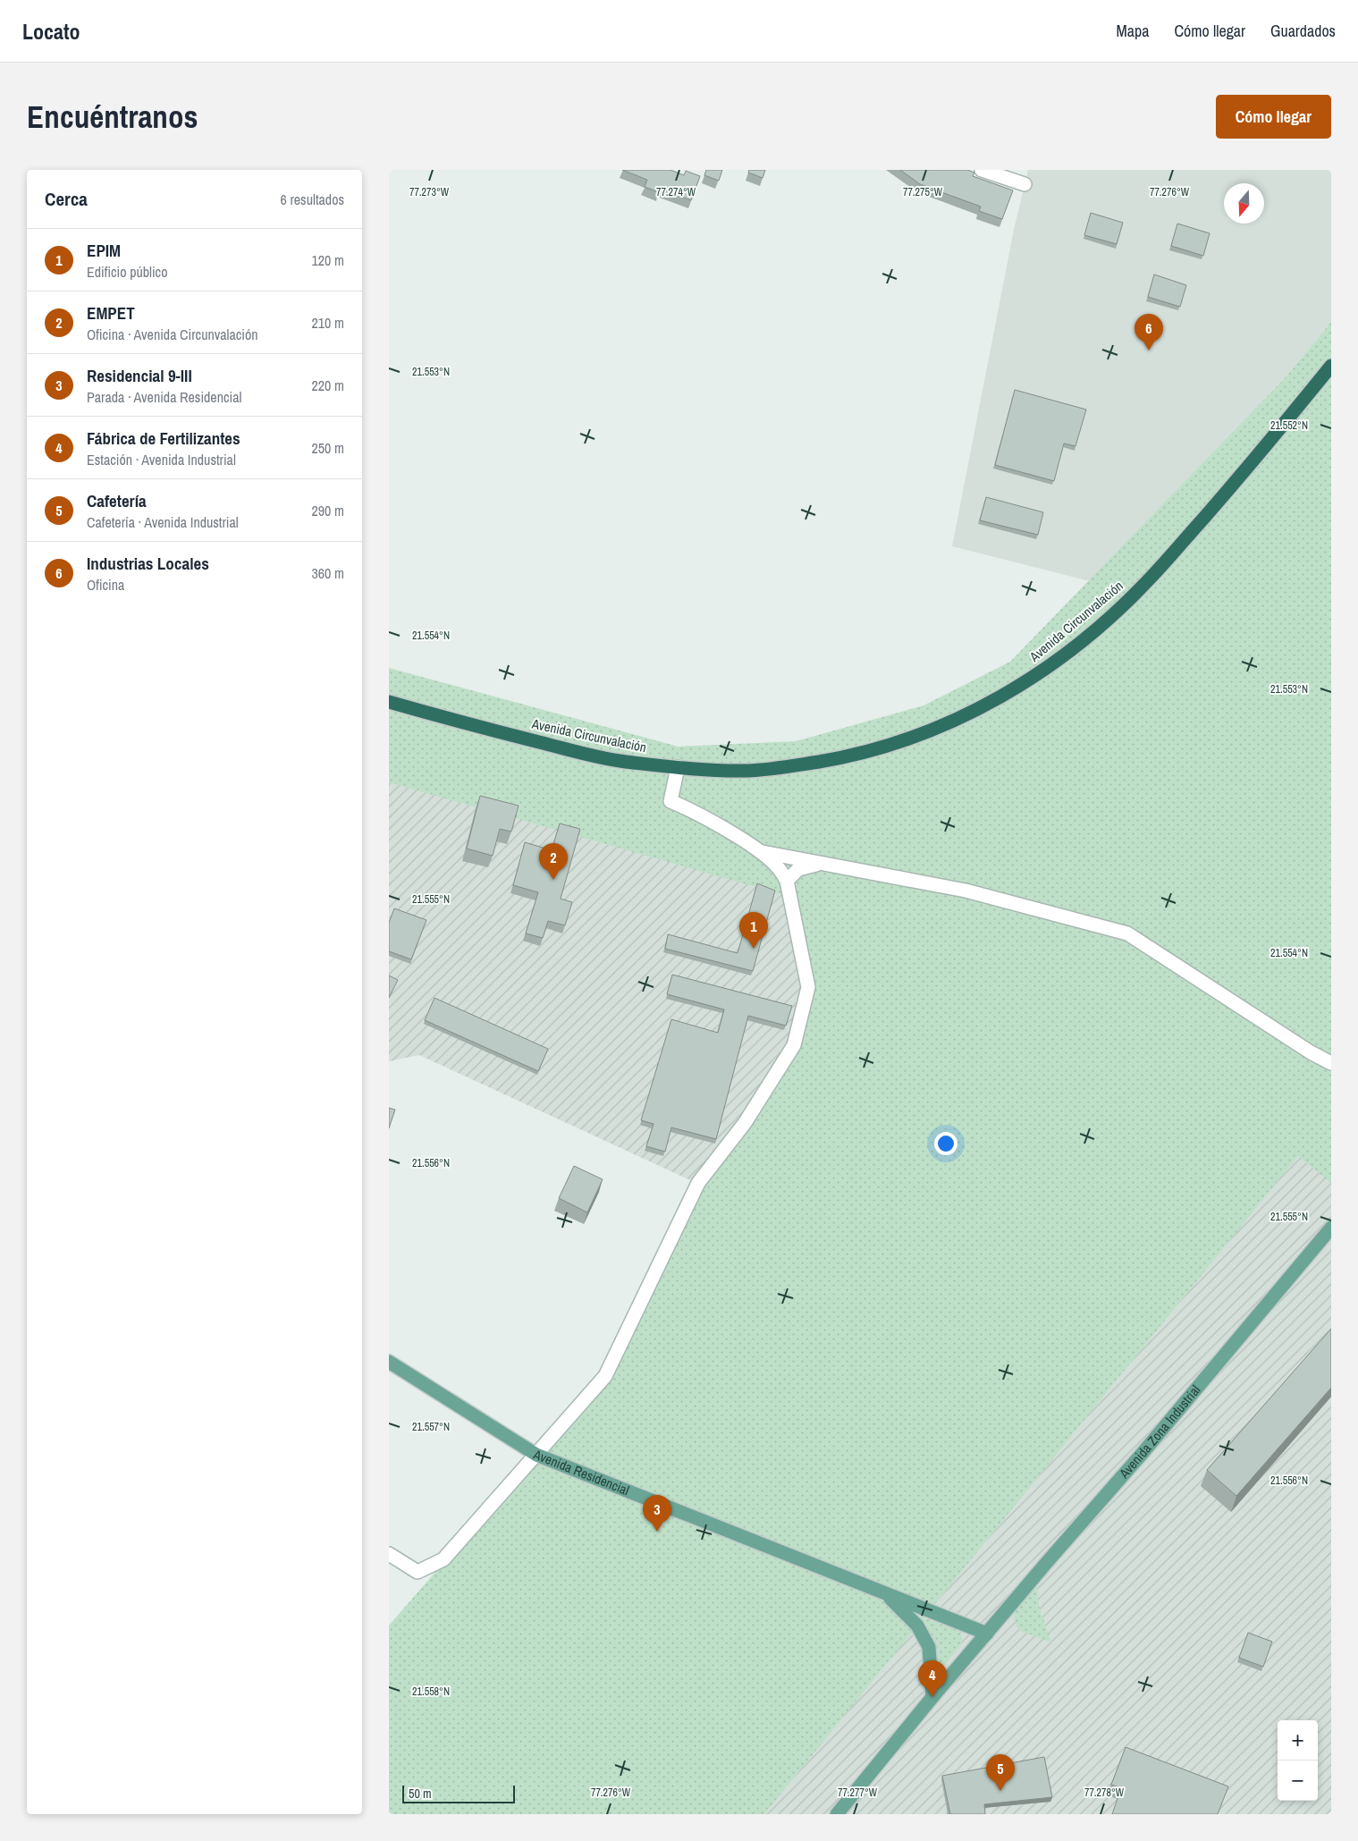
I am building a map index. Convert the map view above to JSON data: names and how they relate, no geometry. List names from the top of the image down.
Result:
{
  "streets": {
    "highway": ["Avenida Circunvalación"],
    "main road": ["Avenida Zona Industrial", "Avenida Residencial"]
  },
  "crossings": [
    ["Avenida Zona Industrial", "Avenida Residencial"]
  ],
  "scale_bar": "50 m",
  "north": "bottom",
  "page": {
    "header": "Locato",
    "nav": ["Mapa", "Cómo llegar", "Guardados"],
    "buttons": "Cómo llegar",
    "title": "Encuéntranos",
    "heading": ["Cerca", "6 resultados"],
    "list": [
      {
        "mark": "1",
        "name": "EPIM",
        "note": "Edificio público",
        "value": "120 m"
      },
      {
        "mark": "2",
        "name": "EMPET",
        "note": "Oficina · Avenida Circunvalación",
        "value": "210 m"
      },
      {
        "mark": "3",
        "name": "Residencial 9-III",
        "note": "Parada · Avenida Residencial",
        "value": "220 m"
      },
      {
        "mark": "4",
        "name": "Fábrica de Fertilizantes",
        "note": "Estación · Avenida Industrial",
        "value": "250 m"
      },
      {
        "mark": "5",
        "name": "Cafetería",
        "note": "Cafetería · Avenida Industrial",
        "value": "290 m"
      },
      {
        "mark": "6",
        "name": "Industrias Locales",
        "note": "Oficina",
        "value": "360 m"
      }
    ],
    "pins": [
      "6",
      "2",
      "1",
      "3",
      "4",
      "5"
    ],
    "map_buttons": ["+", "−"],
    "scale": "50 m"
  },
  "coordinates": [
    "77.275°W",
    "77.276°W",
    "77.273°W",
    "77.274°W",
    "21.553°N",
    "21.552°N",
    "21.554°N",
    "21.555°N",
    "21.556°N",
    "21.557°N",
    "21.558°N",
    "77.277°W",
    "77.278°W"
  ]
}
